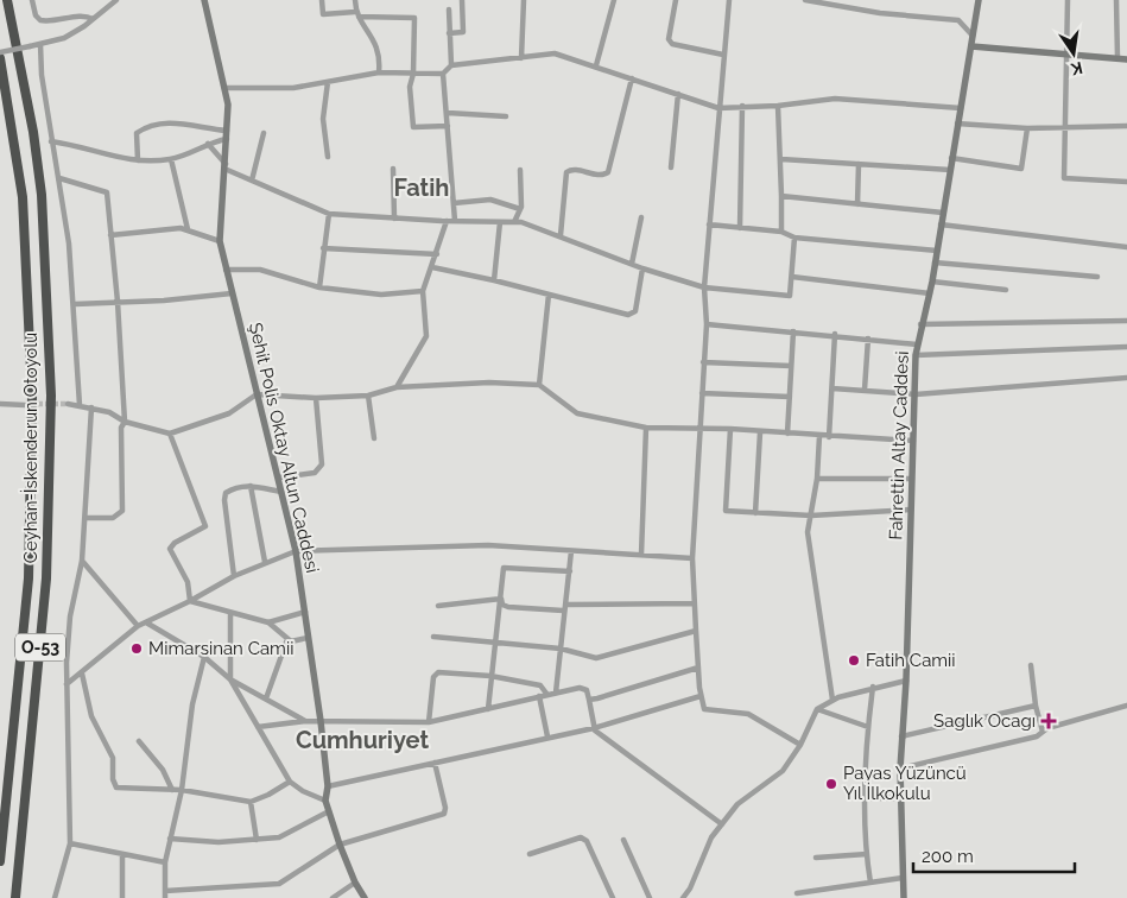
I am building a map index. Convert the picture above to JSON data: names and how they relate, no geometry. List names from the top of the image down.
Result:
{
  "streets": {
    "highway": ["Ceyhan-İskenderun Otoyolu", "O-53"],
    "street": ["Fahrettin Altay Caddesi", "Şehit Polis Oktay Altun Caddesi"]
  },
  "districts": ["Fatih", "Cumhuriyet"],
  "places": {
    "other": ["Mimarsinan Camii", "Fatih Camii", "Payas Yüzüncü Yıl İlkokulu"],
    "health": ["Saglık Ocagı"]
  },
  "scale_bar": "200 m",
  "north": "bottom"
}
